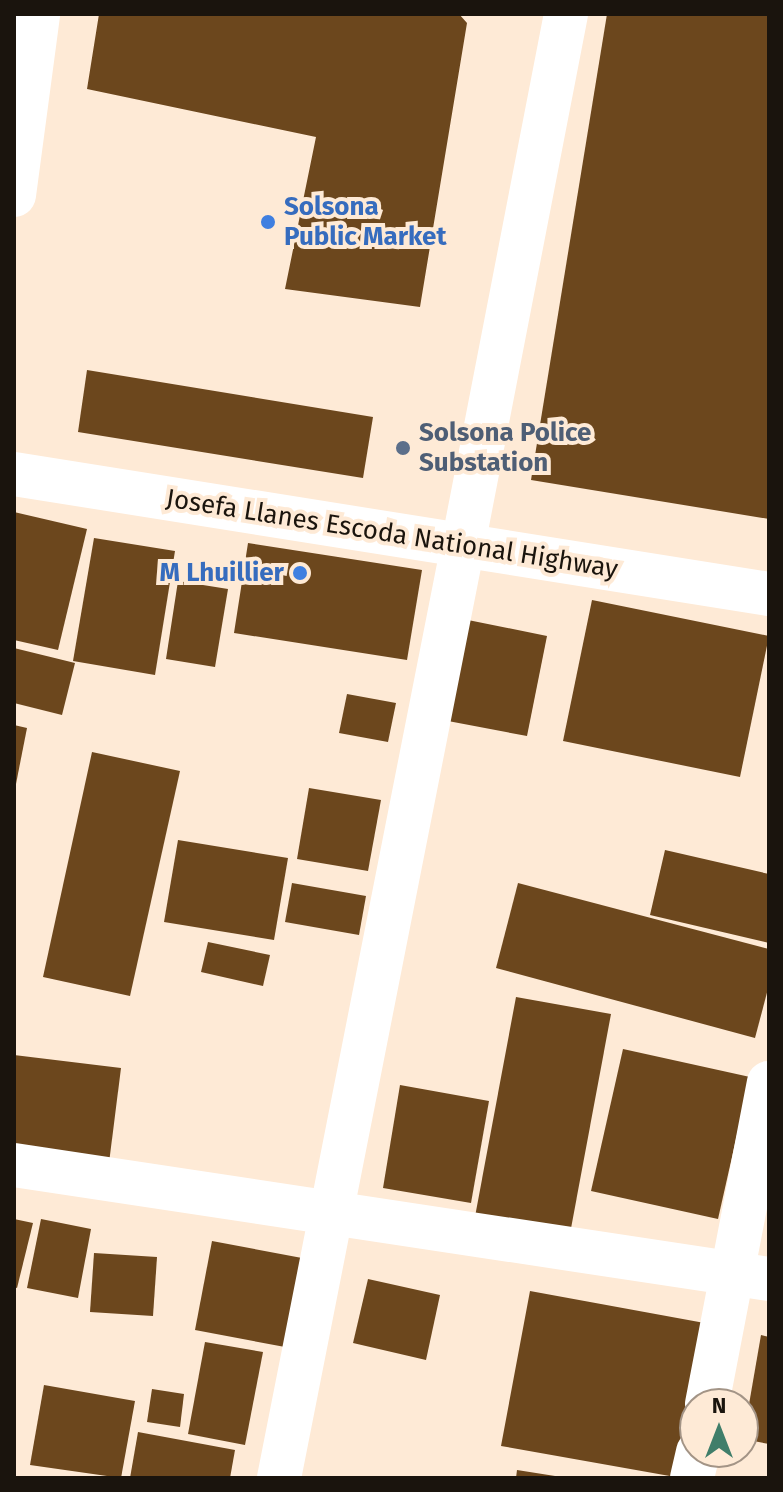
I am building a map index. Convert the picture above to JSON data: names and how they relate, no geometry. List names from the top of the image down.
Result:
{
  "streets": {
    "street": ["Josefa Llanes Escoda National Highway"]
  },
  "places": ["Solsona Public Market", "Solsona Police Substation", "M Lhuillier"],
  "north": "top"
}
